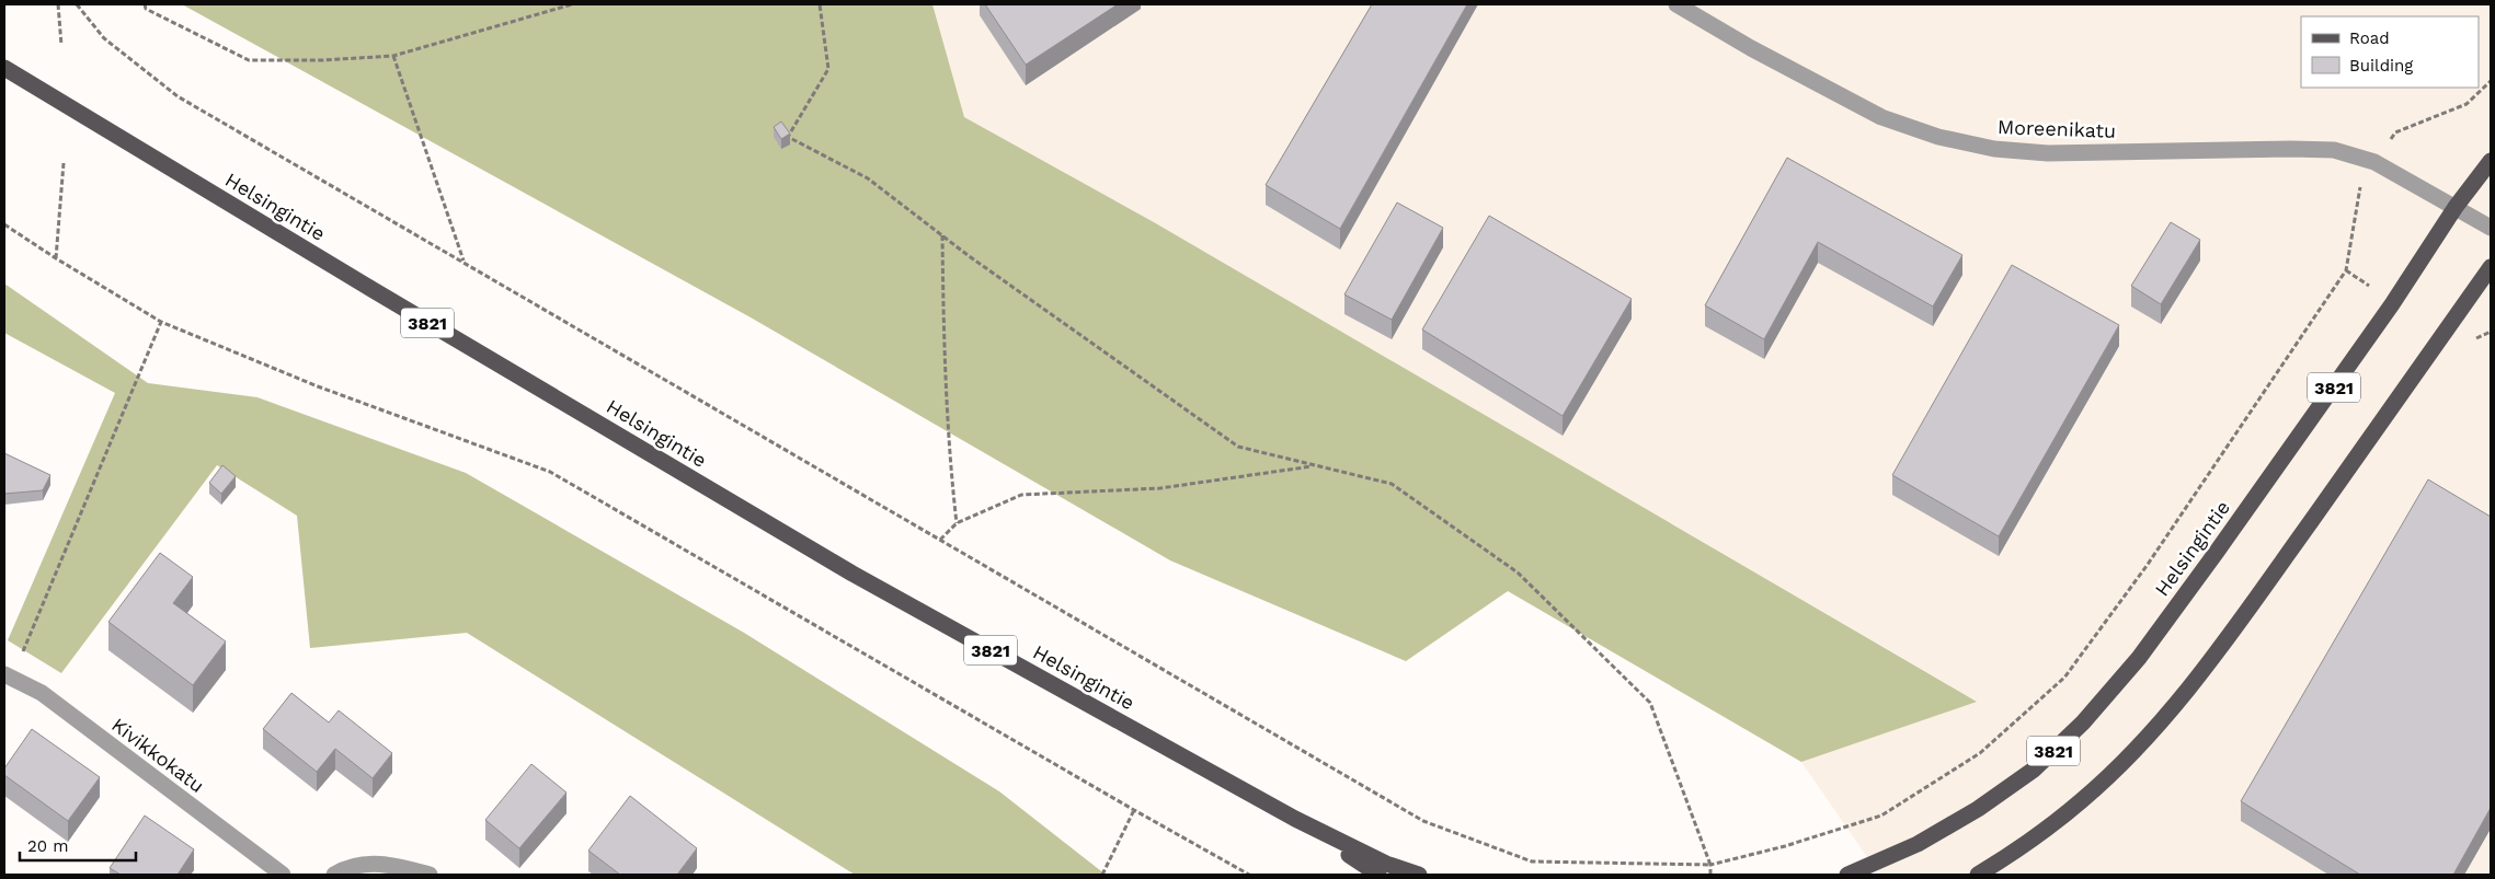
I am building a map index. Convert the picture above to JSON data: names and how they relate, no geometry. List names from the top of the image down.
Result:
{
  "streets": {
    "main road": ["Helsingintie", "3821"],
    "street": ["Moreenikatu", "Kivikkokatu"]
  },
  "crossings": [
    ["Moreenikatu", "Helsingintie"]
  ],
  "legend": ["Road", "Building"],
  "scale_bar": "20 m"
}
